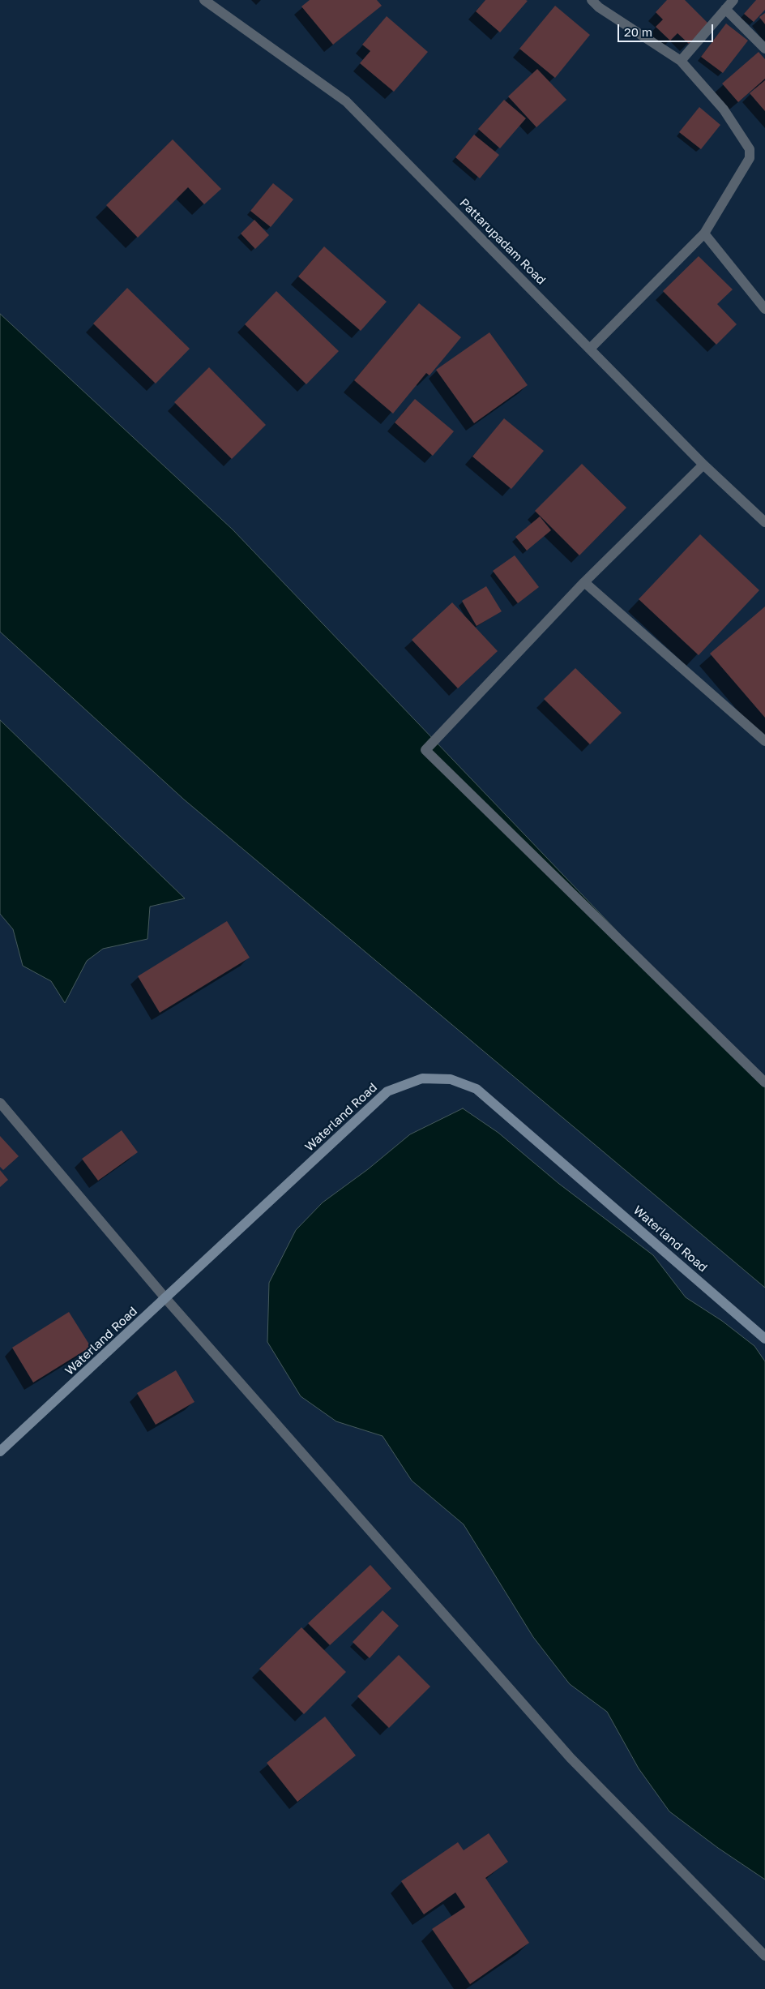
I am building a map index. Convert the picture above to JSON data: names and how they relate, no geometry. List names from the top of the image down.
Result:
{
  "streets": {
    "main road": ["Waterland Road"],
    "street": ["Pattarupadam Road"]
  },
  "scale_bar": "20 m"
}
